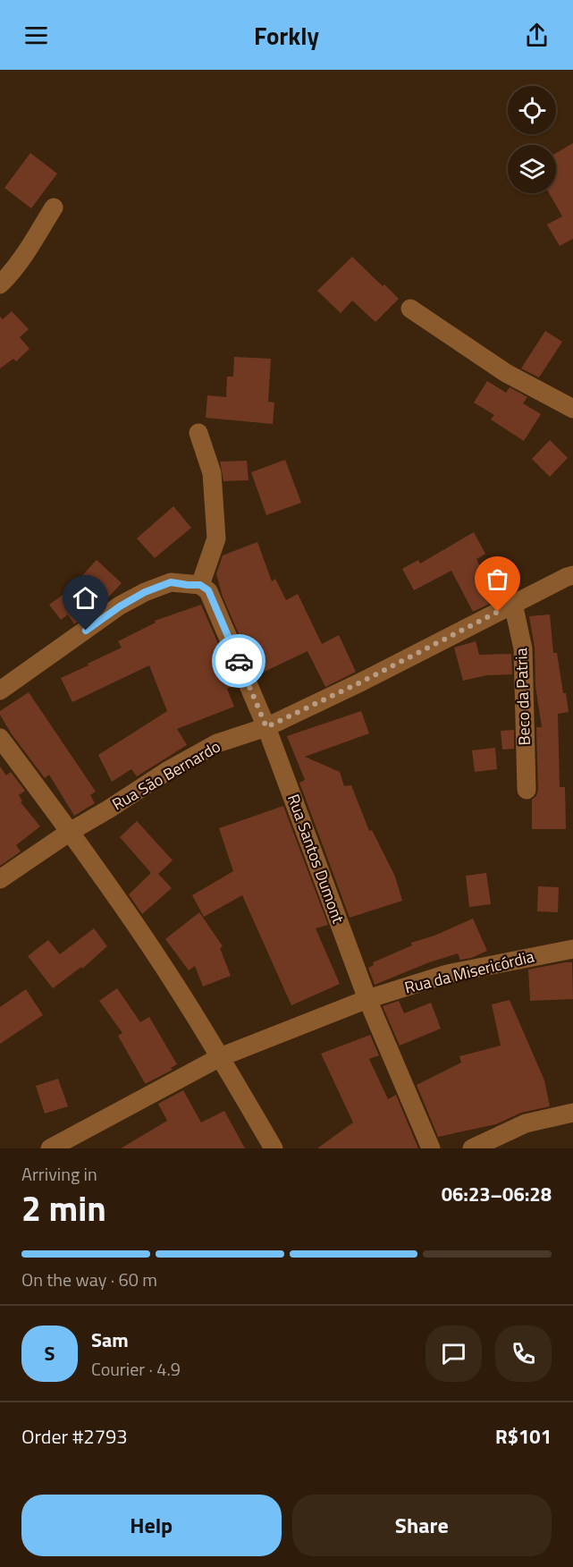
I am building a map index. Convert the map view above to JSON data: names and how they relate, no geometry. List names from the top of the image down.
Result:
{
  "streets": {
    "street": [
      "Beco da Patria",
      "Rua São Bernardo",
      "Rua Santos Dumont",
      "Rua da Misericórdia"
    ]
  },
  "crossings": [
    ["Beco da Patria", "Rua São Bernardo"],
    ["Rua São Bernardo", "Rua Santos Dumont"],
    ["Rua Santos Dumont", "Rua da Misericórdia"]
  ],
  "page": {
    "header": "Forkly",
    "heading": ["2 min", "Arriving in", "06:23–06:28"],
    "panel": [
      "Sam",
      "Courier · 4.9",
      "Order #2793",
      "R$101"
    ],
    "bar": "On the way · 60 m",
    "round": "S",
    "buttons": ["Help", "Share"]
  }
}
